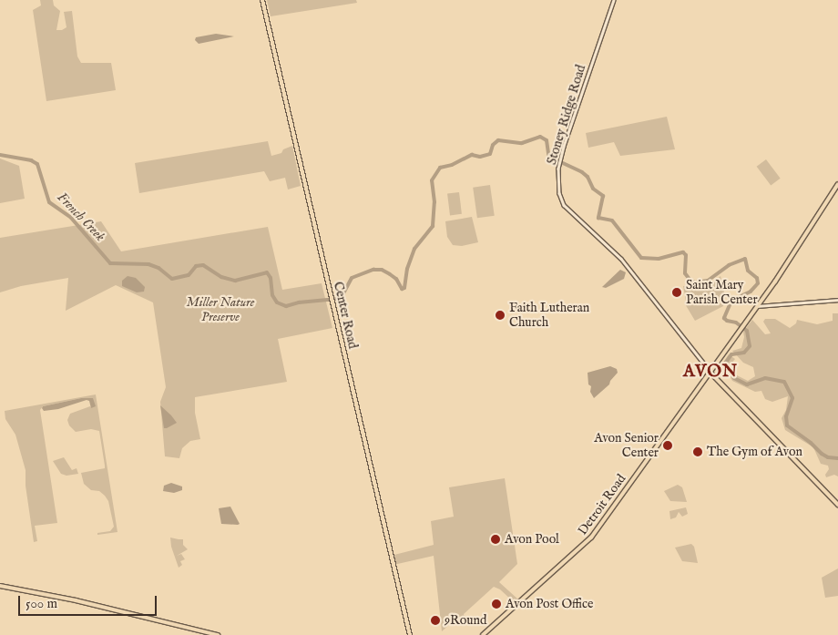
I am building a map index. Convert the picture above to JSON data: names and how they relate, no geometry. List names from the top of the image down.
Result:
{
  "streets": {
    "main road": ["Center Road", "Detroit Road"],
    "street": ["Stoney Ridge Road"]
  },
  "crossings": [
    ["Stoney Ridge Road", "Detroit Road"]
  ],
  "districts": ["AVON"],
  "water": ["French Creek"],
  "parks": ["Miller Nature Preserve"],
  "places": [
    "Saint Mary Parish Center",
    "Faith Lutheran Church",
    "Avon Senior Center",
    "The Gym of Avon",
    "Avon Pool",
    "Avon Post Office",
    "9Round"
  ],
  "scale_bar": "500 m"
}
